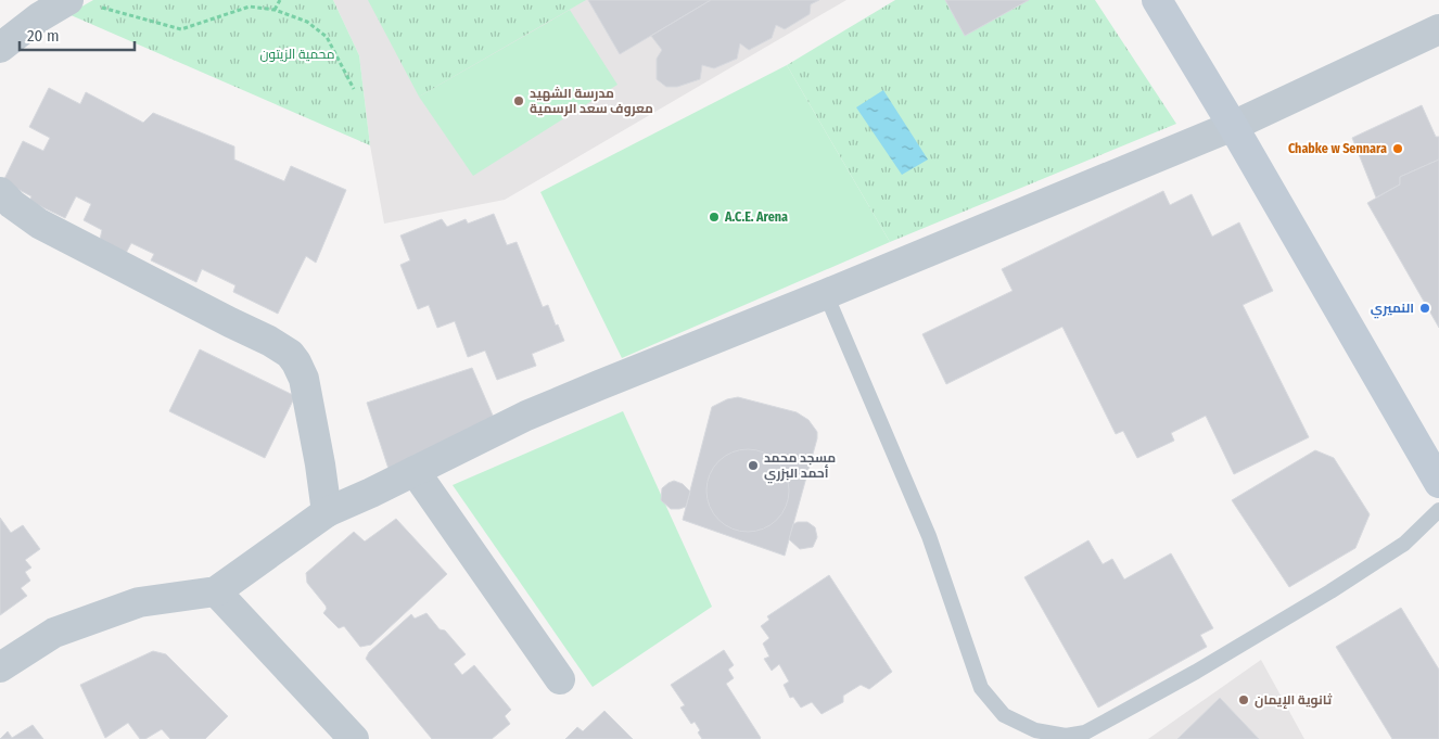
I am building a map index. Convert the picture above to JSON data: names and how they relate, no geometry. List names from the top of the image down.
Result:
{
  "parks": ["محمية الزيتون"],
  "places": [
    "مدرسة الشهيد معروف سعد الرسمية",
    "Chabke w Sennara",
    "A.C.E. Arena",
    "النميري",
    "مسجد محمد أحمد البزري",
    "ثانوية الإيمان"
  ],
  "scale_bar": "20 m"
}
